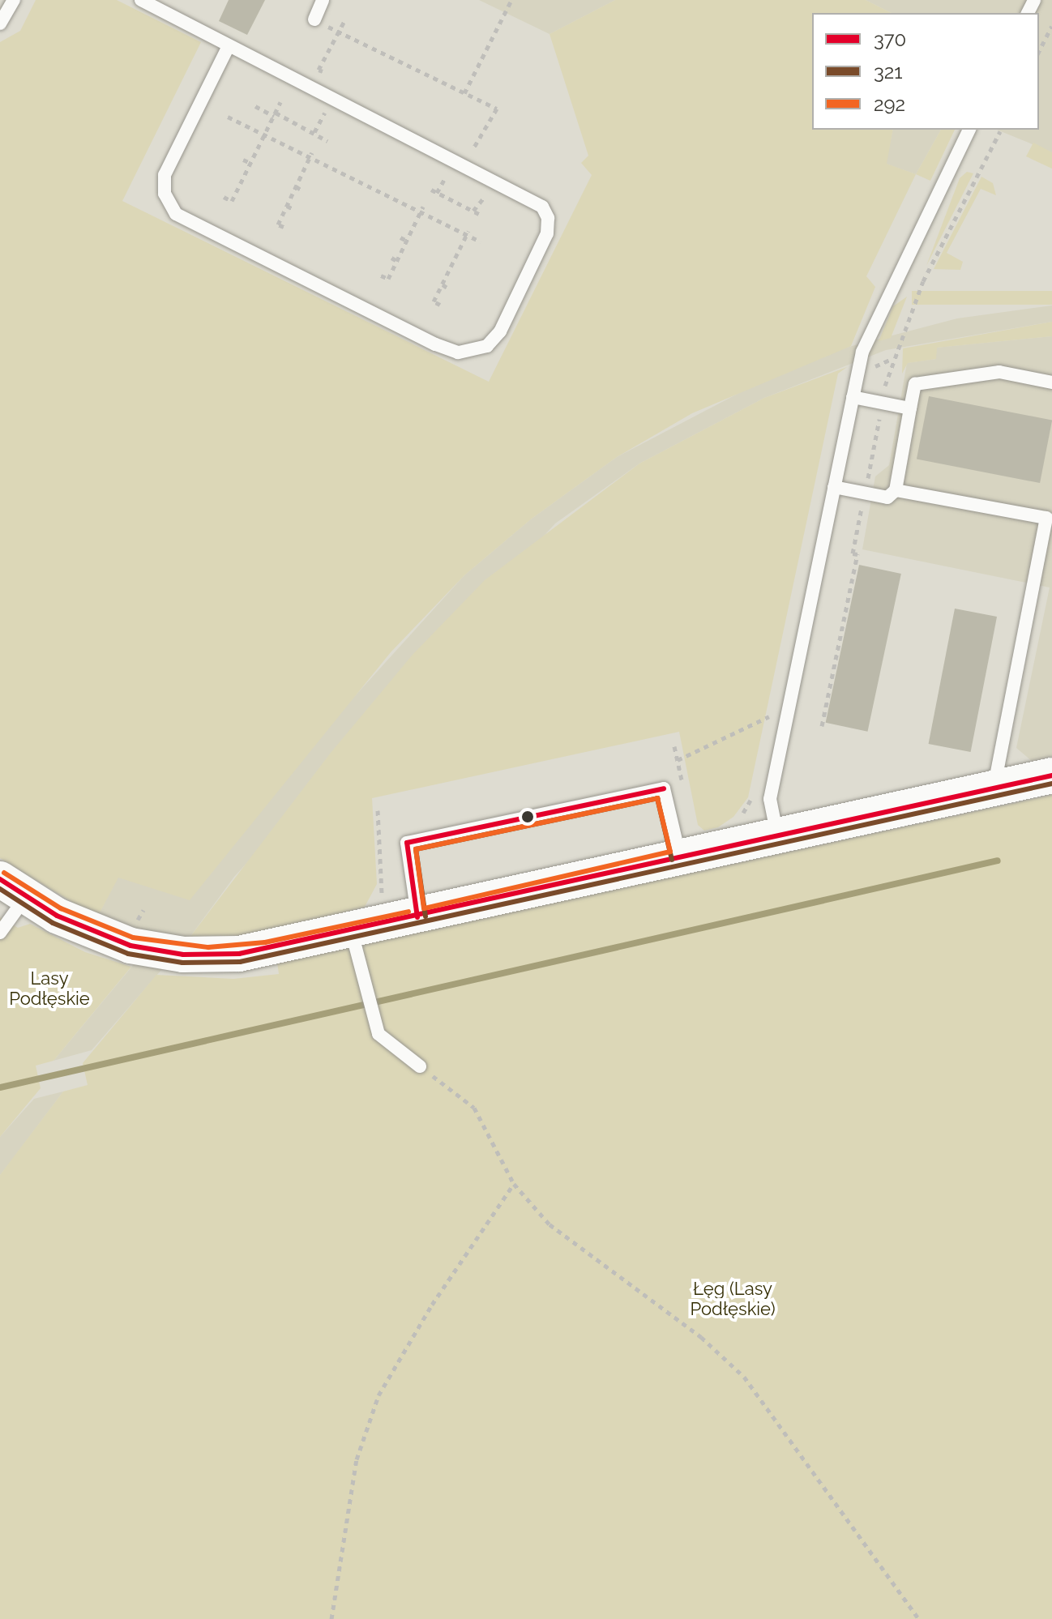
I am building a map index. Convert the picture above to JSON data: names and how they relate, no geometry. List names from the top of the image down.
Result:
{
  "parks": ["Lasy Podłęskie", "Łęg (Lasy Podłęskie)"],
  "lines": ["transit line 370", "transit line 321", "transit line 292"],
  "legend": ["370", "321", "292"]
}
